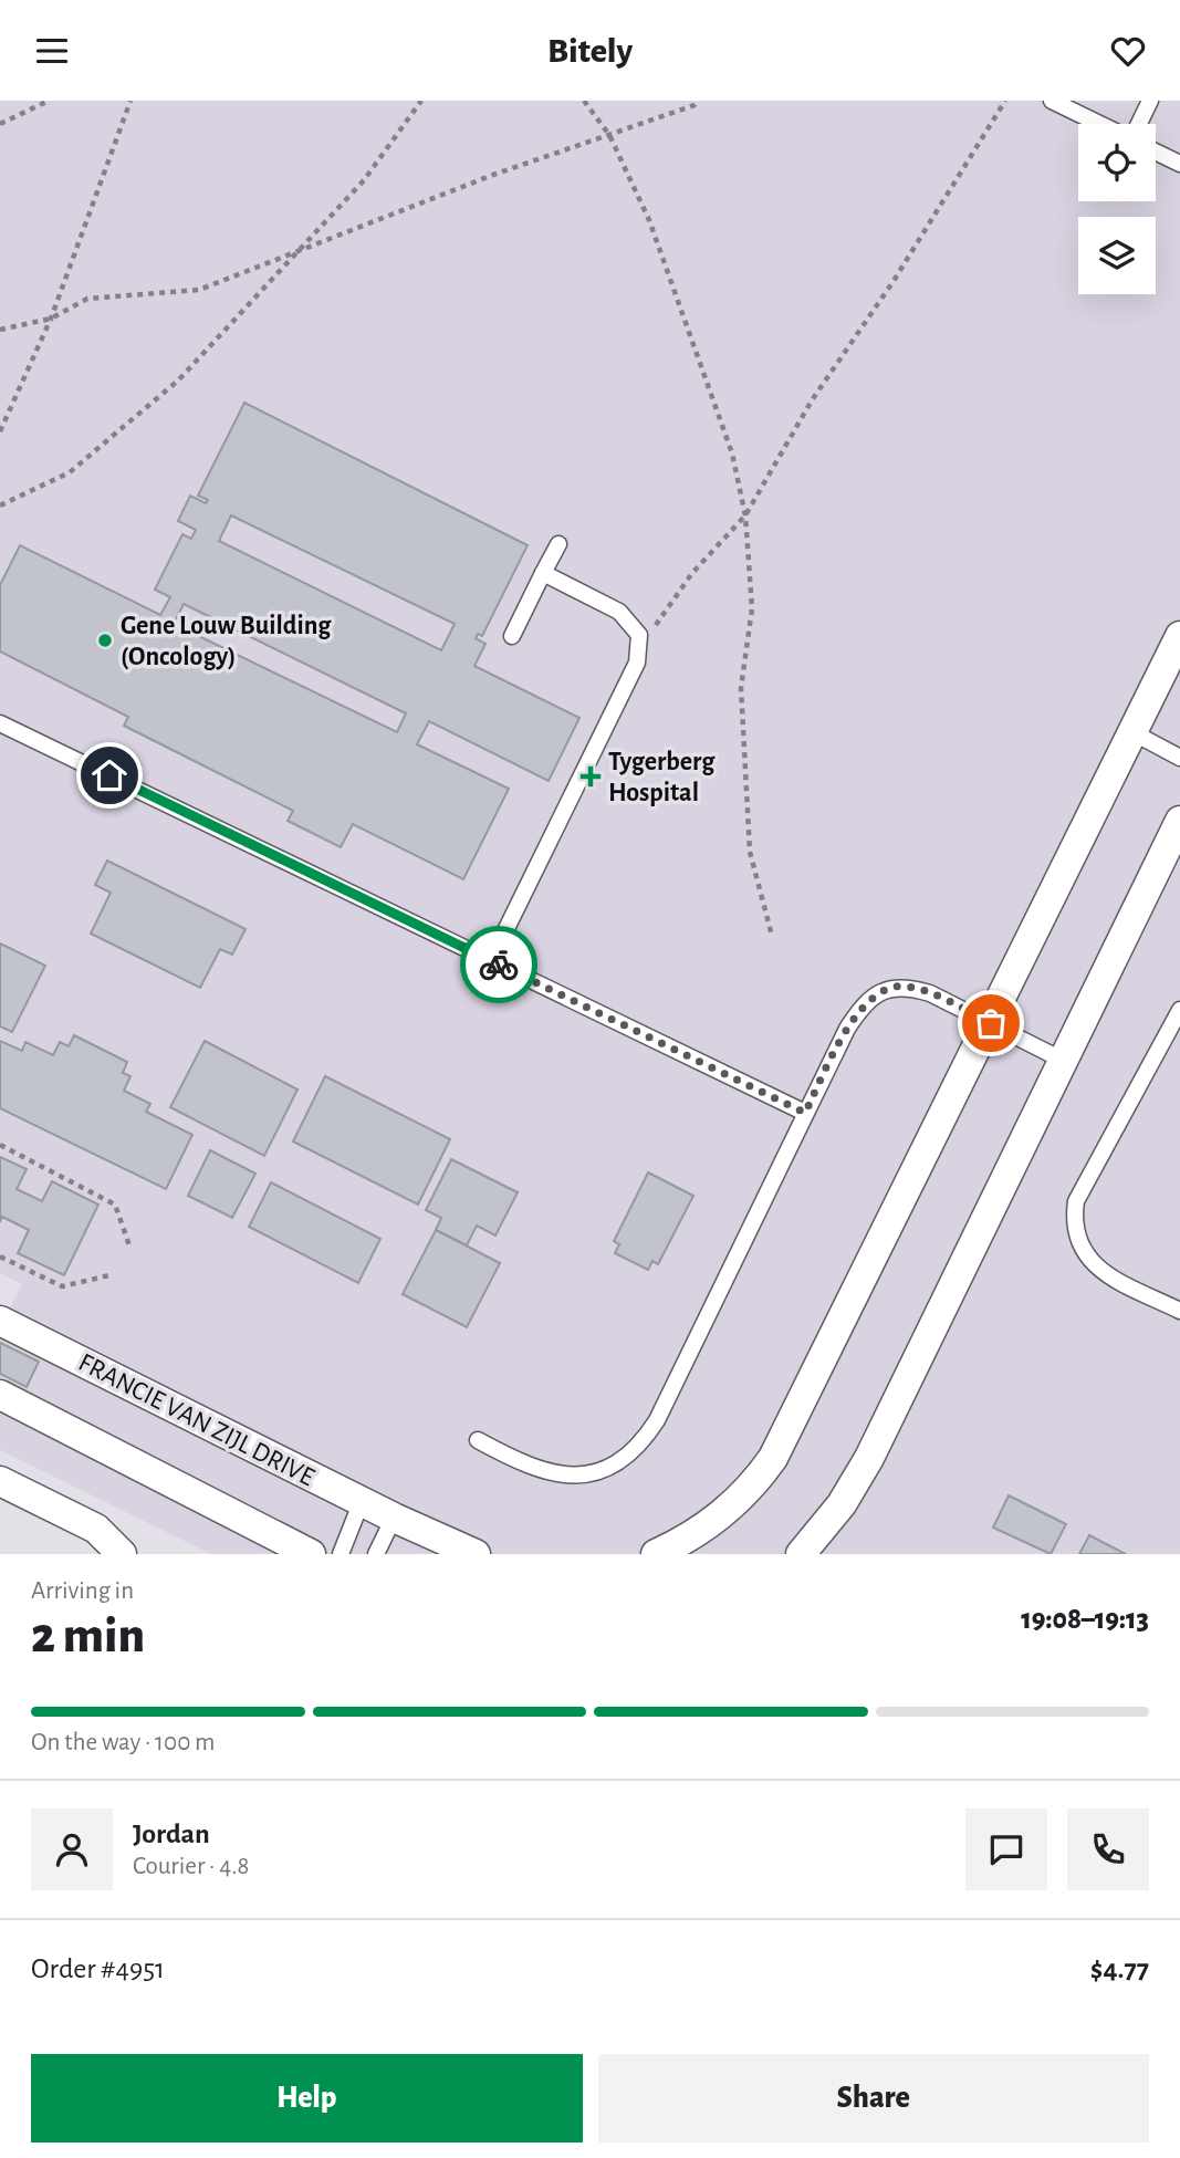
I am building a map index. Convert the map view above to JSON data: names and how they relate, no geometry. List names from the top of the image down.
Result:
{
  "streets": {
    "street": ["FRANCIE VAN ZIJL DRIVE"]
  },
  "places": {
    "other": ["Gene Louw Building (Oncology)"],
    "health": ["Tygerberg Hospital"]
  },
  "page": {
    "header": "Bitely",
    "heading": ["2 min", "Arriving in", "19:08–19:13"],
    "panel": [
      "Jordan",
      "Courier · 4.8",
      "Order #4951",
      "$4.77"
    ],
    "bar": "On the way · 100 m",
    "buttons": ["Help", "Share"]
  }
}
